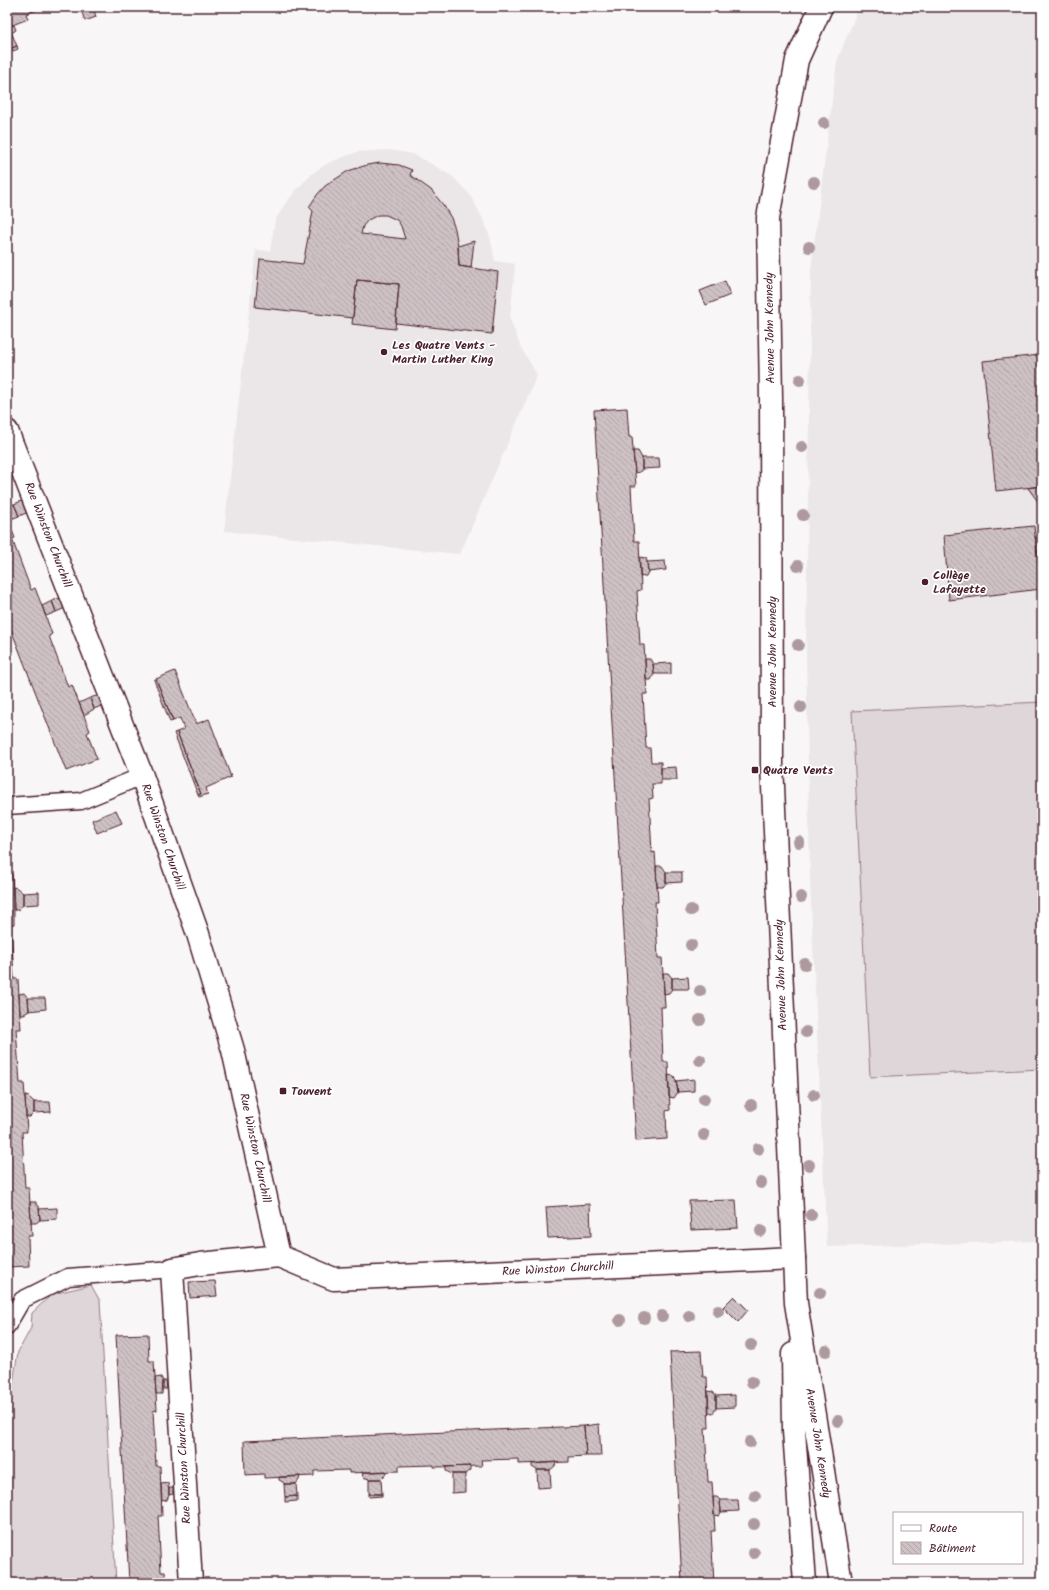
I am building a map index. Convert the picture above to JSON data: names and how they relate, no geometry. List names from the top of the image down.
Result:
{
  "streets": {
    "main road": ["Avenue John Kennedy", "Rue Winston Churchill"]
  },
  "crossings": [
    ["Avenue John Kennedy", "Rue Winston Churchill"]
  ],
  "places": {
    "other": ["Les Quatre Vents - Martin Luther King", "Collège Lafayette"],
    "transit": ["Quatre Vents", "Touvent"]
  },
  "legend": ["Route", "Bâtiment"]
}
